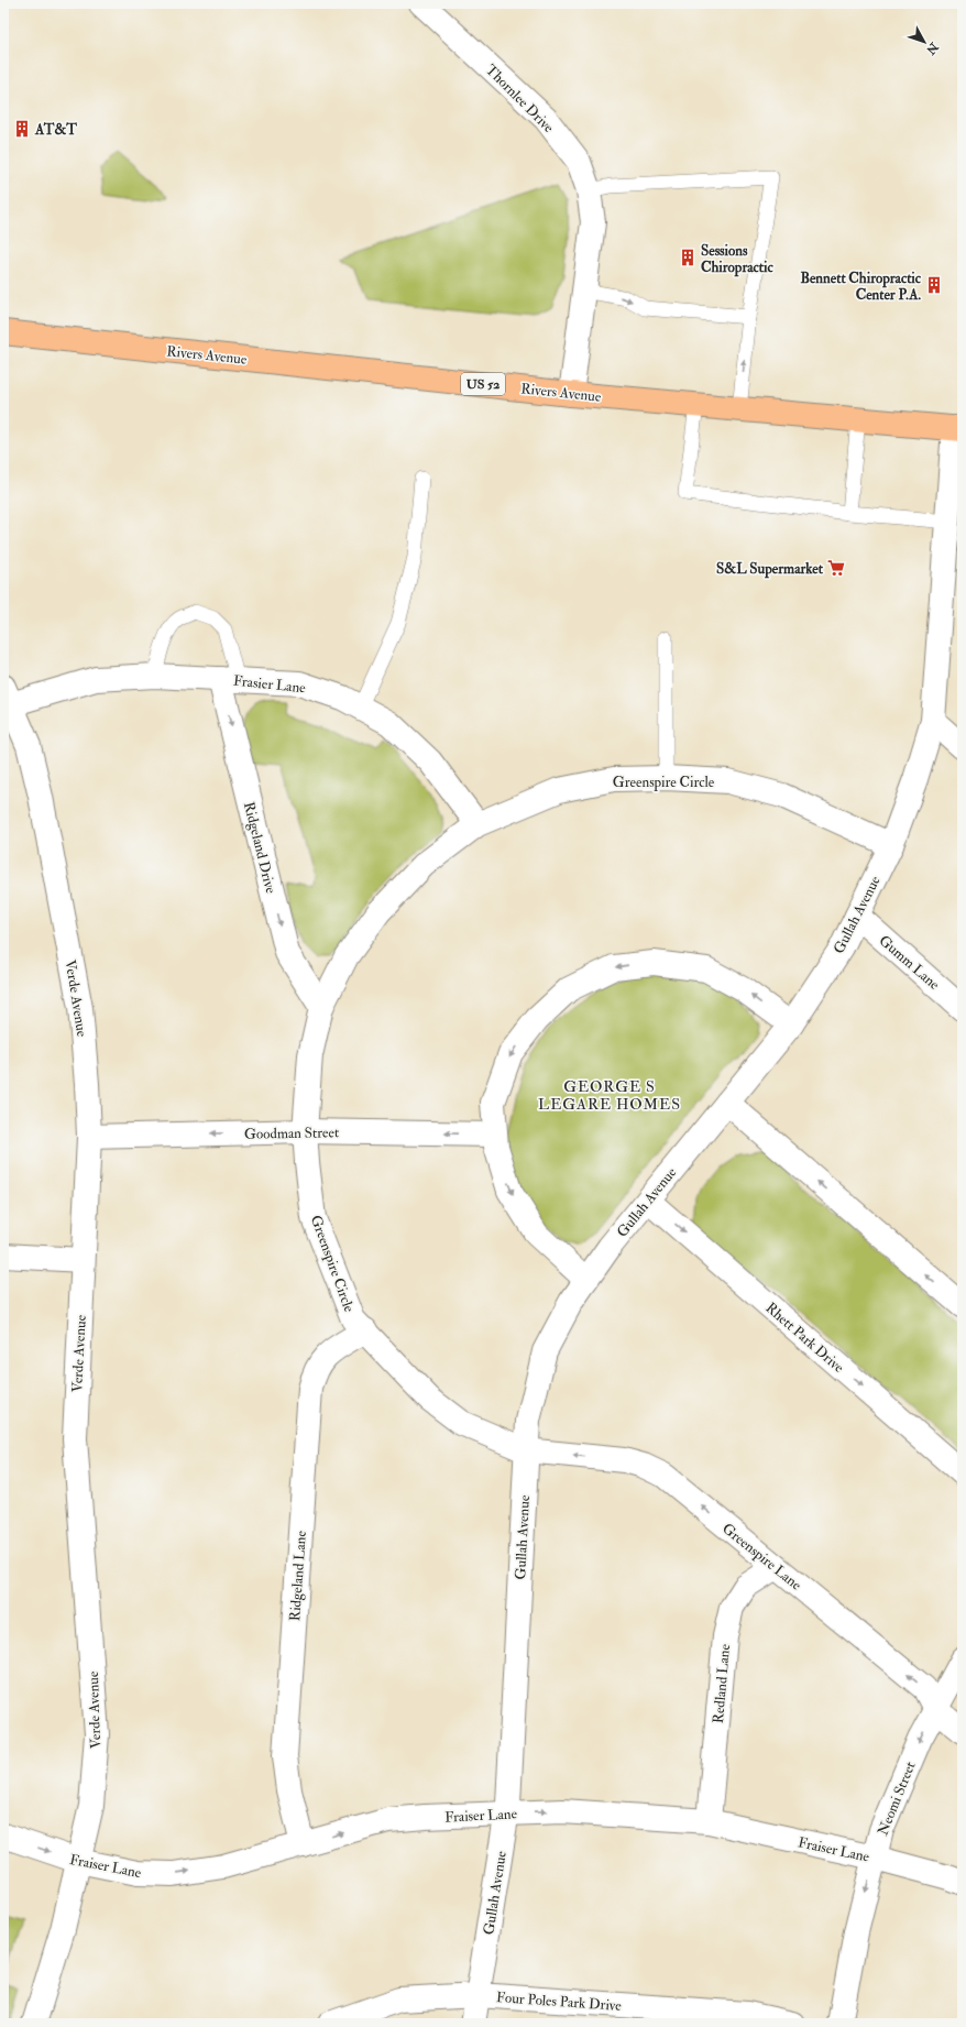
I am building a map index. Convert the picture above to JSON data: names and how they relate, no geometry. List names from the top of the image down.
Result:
{
  "streets": {
    "main road": ["Rivers Avenue", "US 52"],
    "street": [
      "Thornlee Drive",
      "Frasier Lane",
      "Greenspire Circle",
      "Ridgeland Drive",
      "Gullah Avenue",
      "Gumm Lane",
      "Verde Avenue",
      "Goodman Street",
      "Rhett Park Drive",
      "Greenspire Lane",
      "Ridgeland Lane",
      "Redland Lane",
      "Neomi Street",
      "Fraiser Lane",
      "Four Poles Park Drive"
    ]
  },
  "crossings": [
    ["Thornlee Drive", "Rivers Avenue"],
    ["Rivers Avenue", "Gullah Avenue"],
    ["Frasier Lane", "Greenspire Circle"],
    ["Frasier Lane", "Ridgeland Drive"],
    ["Frasier Lane", "Verde Avenue"],
    ["Greenspire Circle", "Ridgeland Drive"],
    ["Greenspire Circle", "Gullah Avenue"],
    ["Greenspire Circle", "Goodman Street"],
    ["Greenspire Circle", "Greenspire Lane"],
    ["Greenspire Circle", "Ridgeland Lane"],
    ["Gullah Avenue", "Gumm Lane"],
    ["Gullah Avenue", "Rhett Park Drive"],
    ["Gullah Avenue", "Greenspire Lane"],
    ["Gullah Avenue", "Fraiser Lane"],
    ["Gullah Avenue", "Four Poles Park Drive"],
    ["Verde Avenue", "Goodman Street"],
    ["Verde Avenue", "Fraiser Lane"],
    ["Greenspire Lane", "Redland Lane"],
    ["Greenspire Lane", "Neomi Street"],
    ["Ridgeland Lane", "Fraiser Lane"],
    ["Redland Lane", "Fraiser Lane"],
    ["Neomi Street", "Fraiser Lane"]
  ],
  "one_way": [
    "Ridgeland Drive",
    "Goodman Street",
    "Greenspire Lane",
    "Neomi Street",
    "Fraiser Lane"
  ],
  "districts": ["GEORGE S LEGARE HOMES"],
  "places": {
    "building": ["AT&T", "Sessions Chiropractic", "Bennett Chiropractic Center P.A."],
    "supermarket": ["S&L Supermarket"]
  },
  "north": "bottom right"
}
